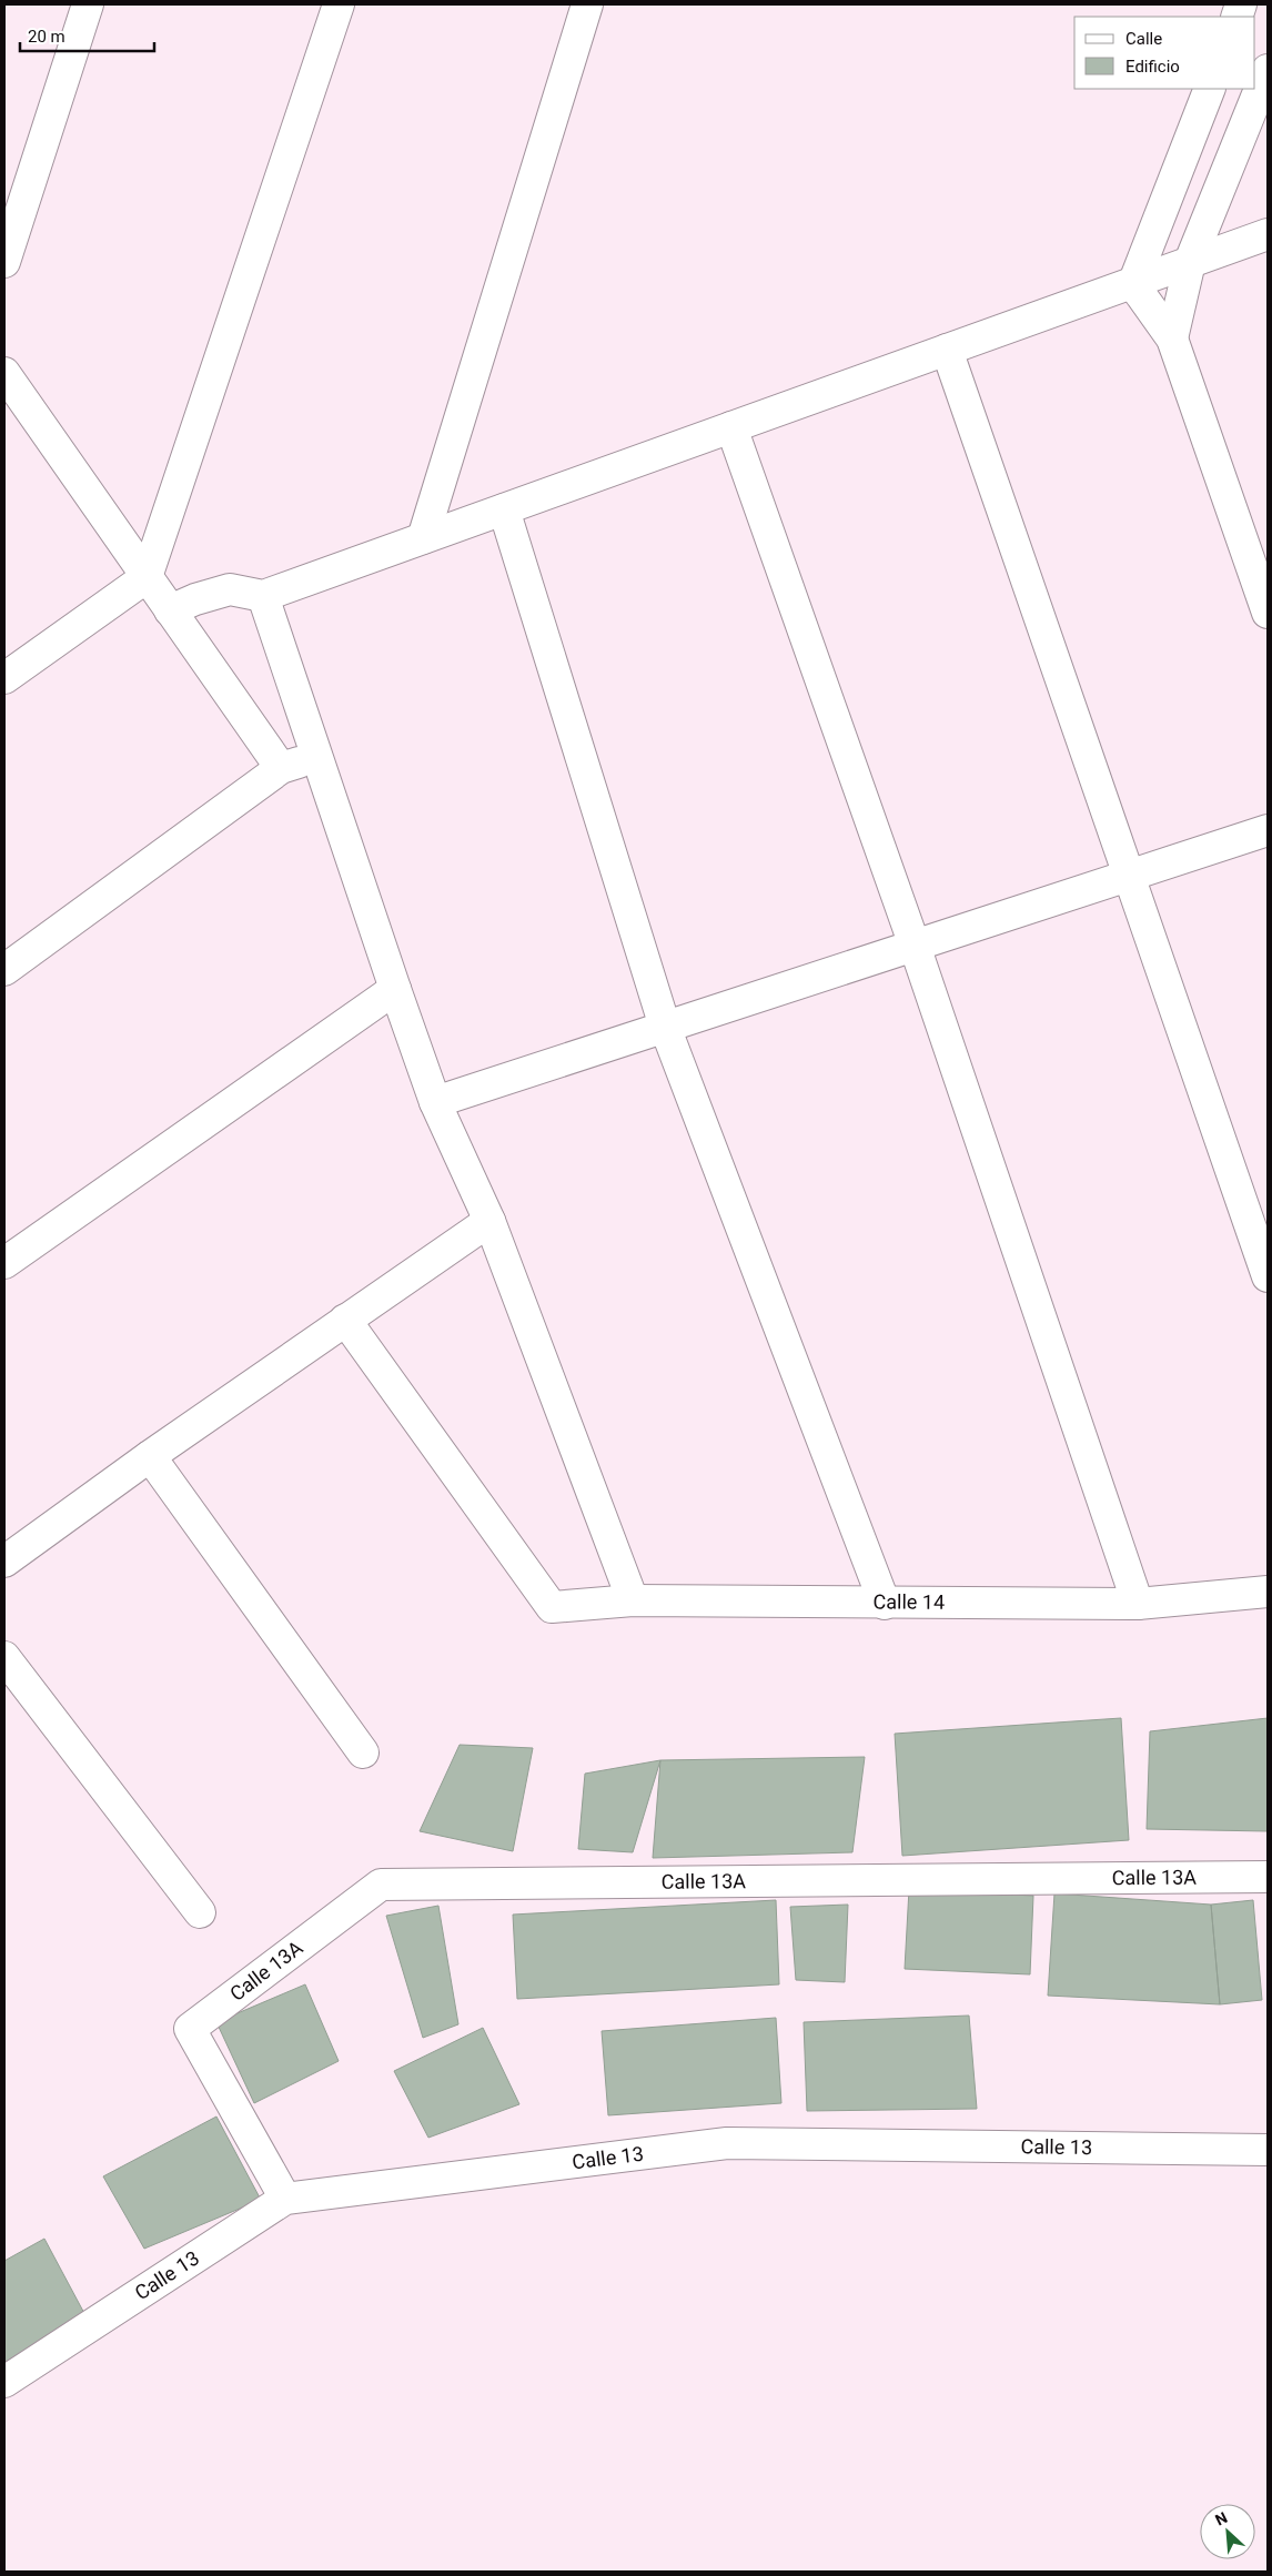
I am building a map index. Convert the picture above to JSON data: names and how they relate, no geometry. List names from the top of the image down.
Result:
{
  "streets": {
    "street": ["Calle 14", "Calle 13A", "Calle 13"]
  },
  "crossings": [
    ["Calle 13A", "Calle 13"]
  ],
  "legend": ["Calle", "Edificio"],
  "scale_bar": "20 m",
  "north": "top left"
}
